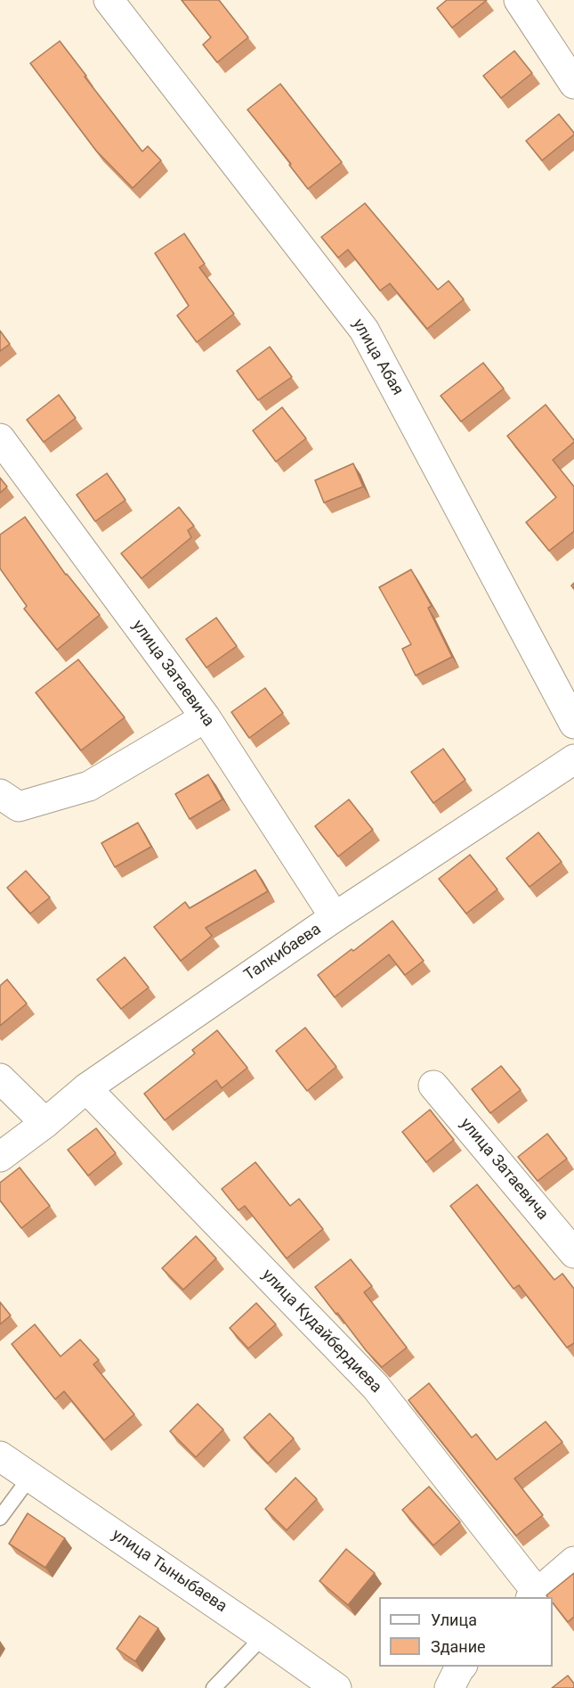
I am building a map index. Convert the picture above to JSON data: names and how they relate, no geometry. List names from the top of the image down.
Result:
{
  "streets": {
    "street": [
      "улица Абая",
      "улица Затаевича",
      "Талкибаева",
      "улица Кудайбердиева",
      "улица Тыныбаева"
    ]
  },
  "crossings": [
    ["улица Затаевича", "Талкибаева"],
    ["Талкибаева", "улица Кудайбердиева"]
  ],
  "legend": ["Улица", "Здание"]
}
